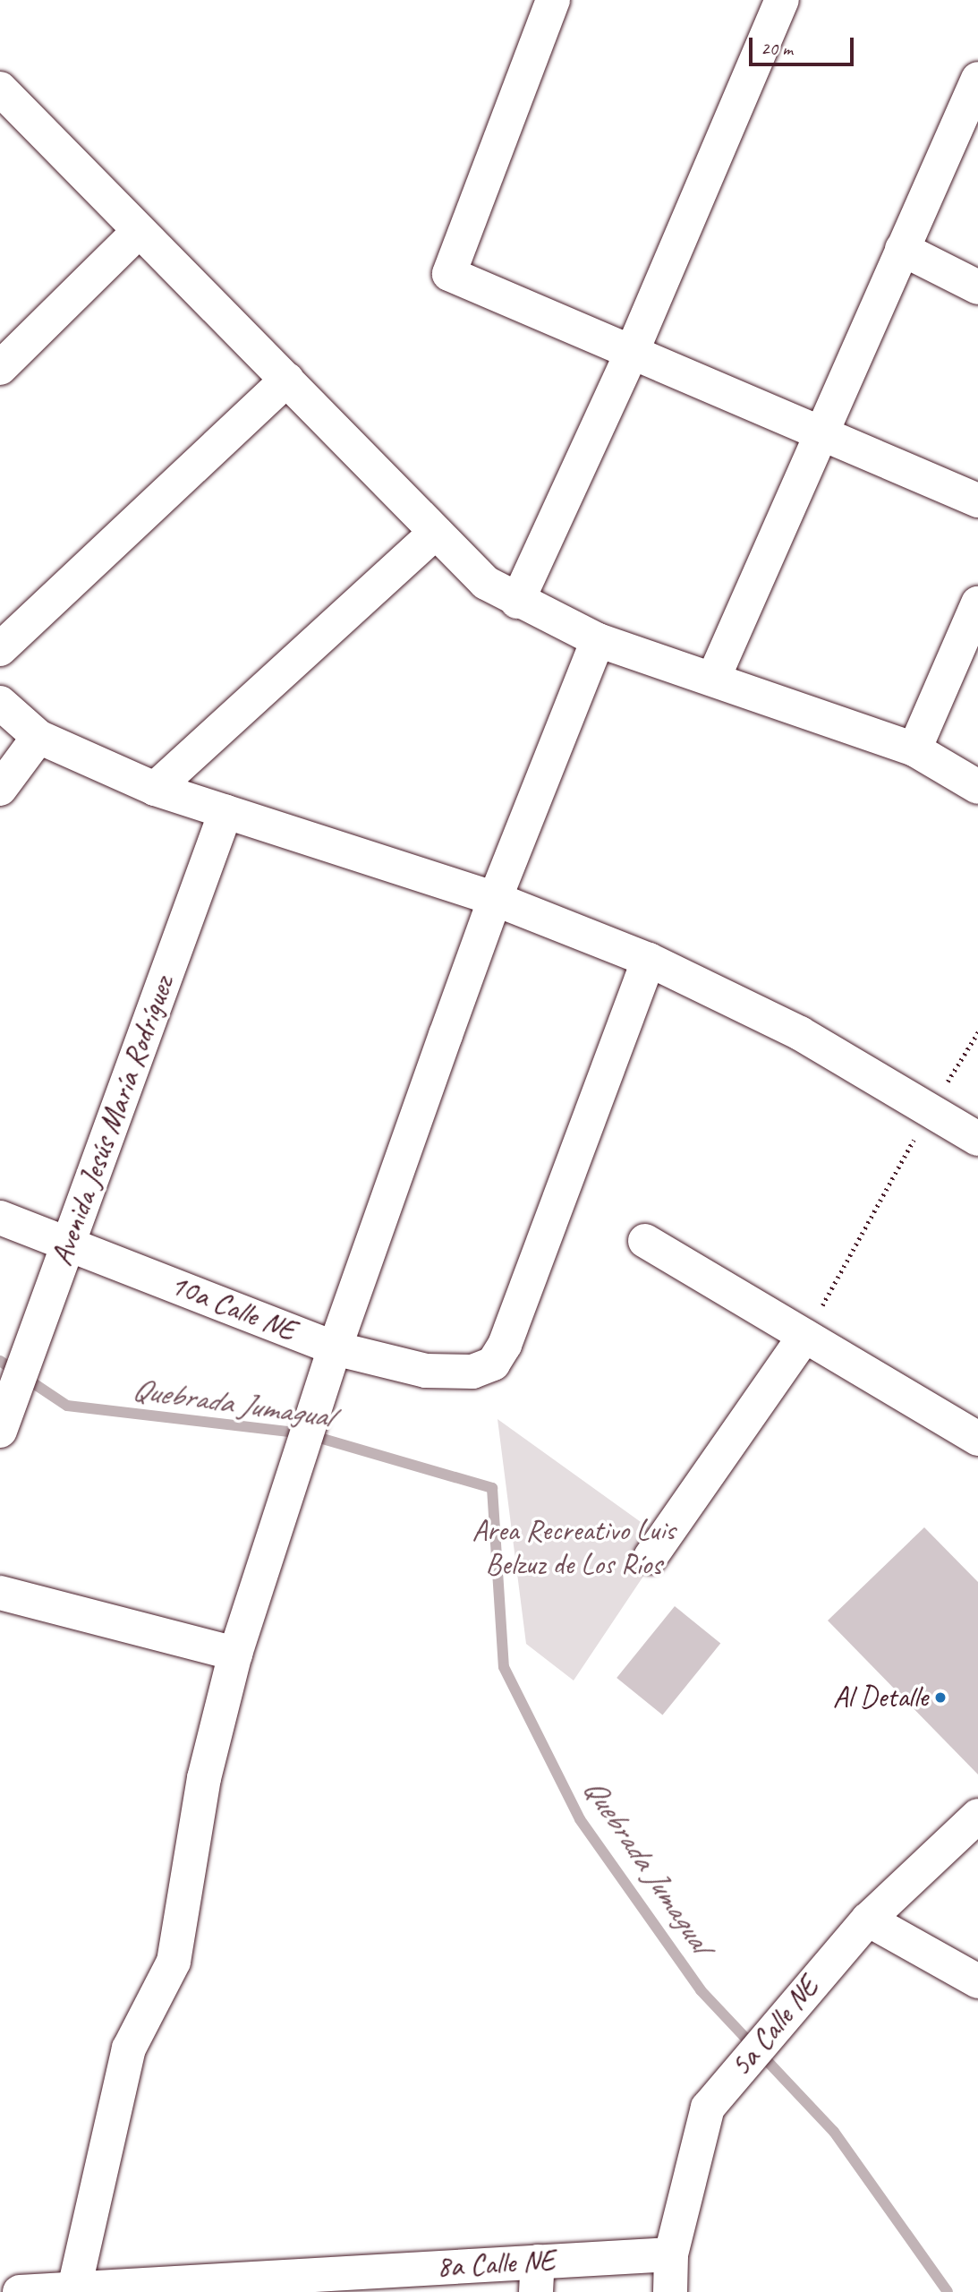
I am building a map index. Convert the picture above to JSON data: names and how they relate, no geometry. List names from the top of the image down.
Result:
{
  "streets": {
    "street": [
      "Avenida Jesús María Rodríguez",
      "10a Calle NE",
      "5a Calle NE",
      "8a Calle NE"
    ]
  },
  "crossings": [
    ["Avenida Jesús María Rodríguez", "10a Calle NE"],
    ["5a Calle NE", "8a Calle NE"]
  ],
  "water": ["Quebrada Jumagual"],
  "parks": ["Area Recreativo Luis Belzuz de Los Ríos"],
  "places": ["Al Detalle"],
  "scale_bar": "20 m"
}
